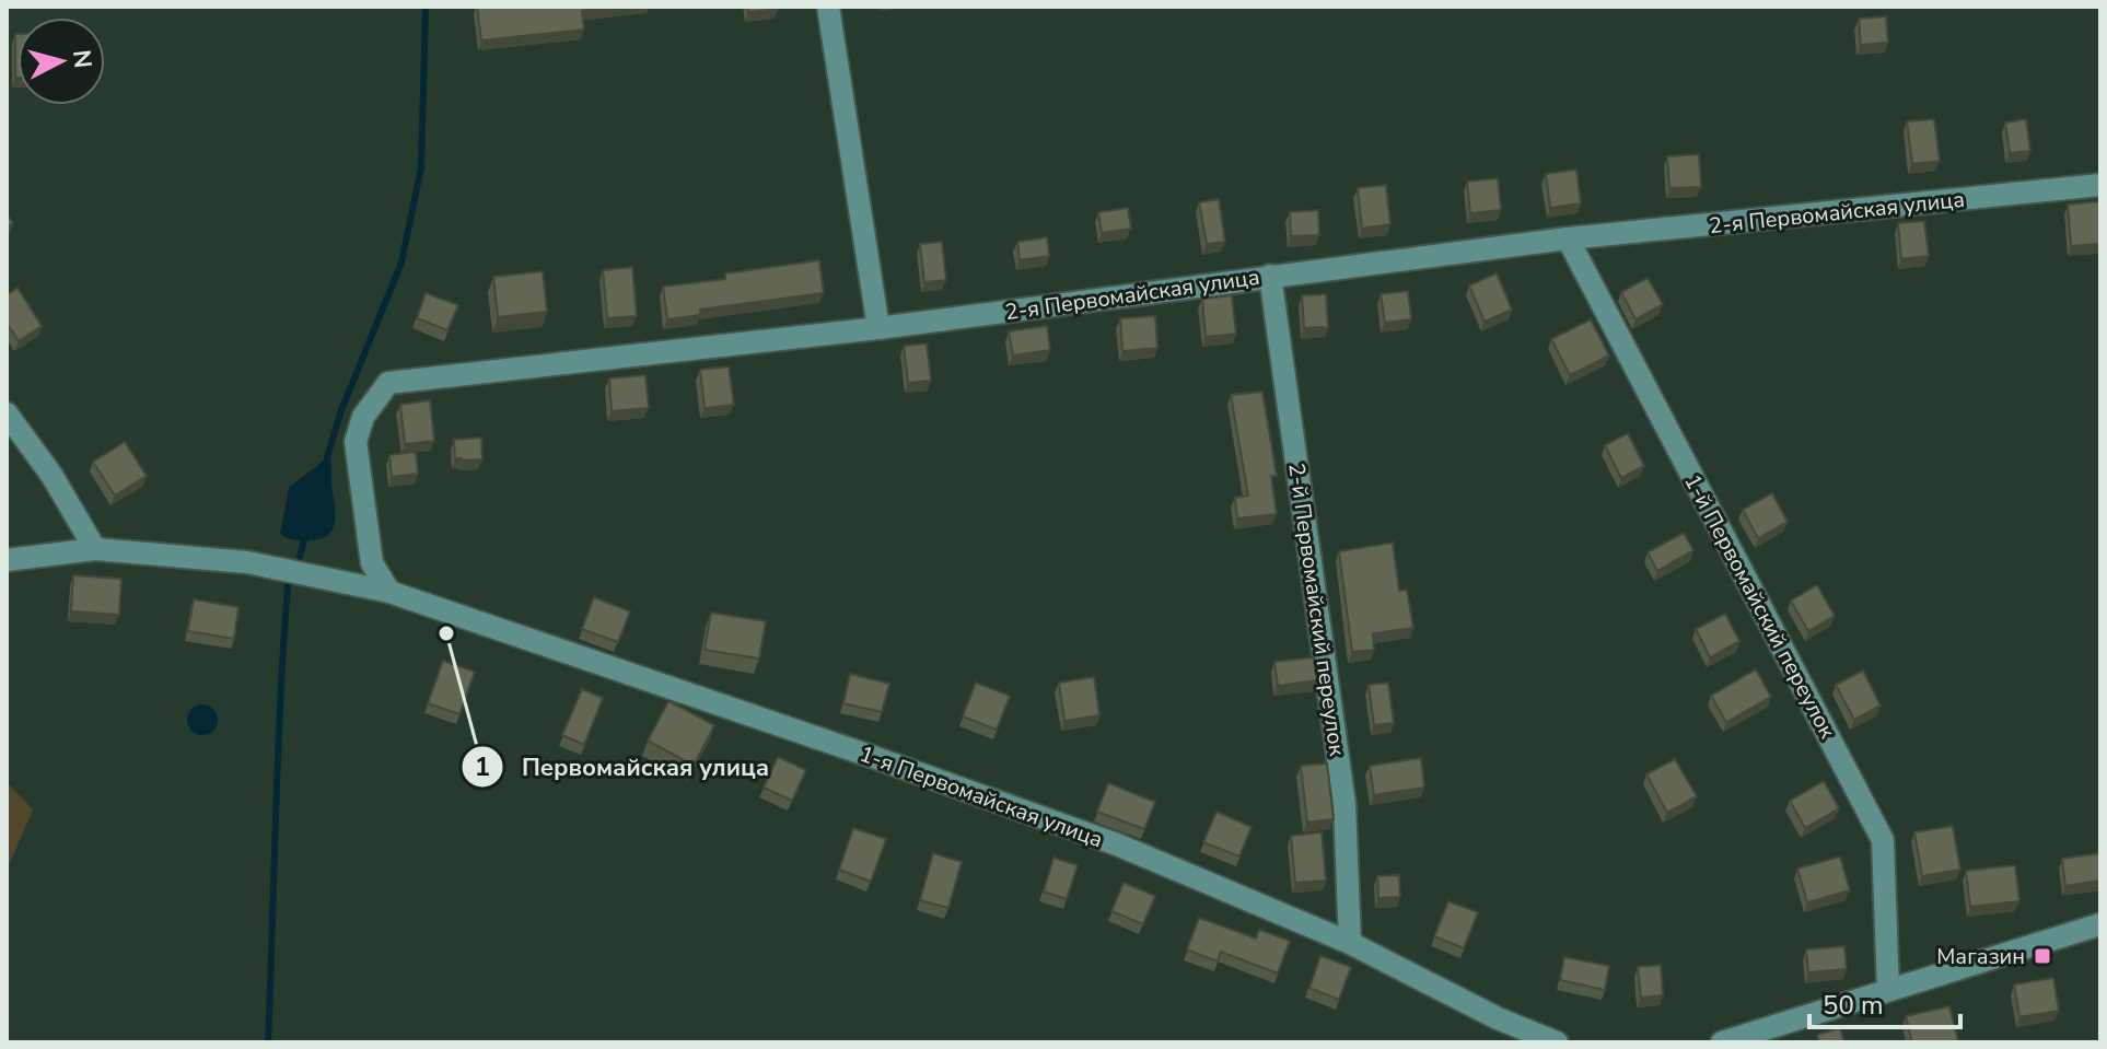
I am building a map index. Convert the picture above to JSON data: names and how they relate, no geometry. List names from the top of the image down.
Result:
{
  "streets": {
    "street": [
      "2-я Первомайская улица",
      "1-й Первомайский переулок",
      "2-й Первомайский переулок",
      "1-я Первомайская улица"
    ]
  },
  "crossings": [
    ["2-я Первомайская улица", "1-й Первомайский переулок"],
    ["2-я Первомайская улица", "2-й Первомайский переулок"],
    ["2-я Первомайская улица", "1-я Первомайская улица"],
    ["2-й Первомайский переулок", "1-я Первомайская улица"]
  ],
  "places": {
    "other": ["Первомайская улица"],
    "transit": ["Магазин"]
  },
  "scale_bar": "50 m",
  "north": "right"
}
